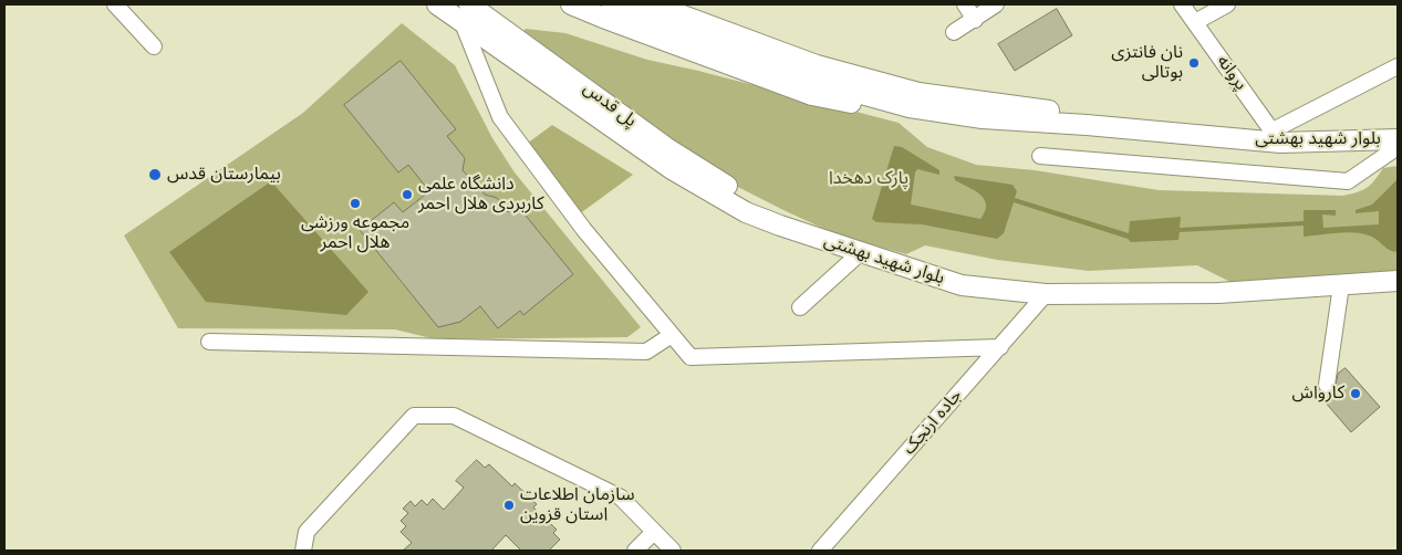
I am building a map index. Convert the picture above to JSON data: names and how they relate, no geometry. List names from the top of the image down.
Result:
{
  "streets": {
    "main road": ["پل قدس", "بلوار شهید بهشتی"],
    "street": ["پروانه", "جاده ارنجک"]
  },
  "crossings": [
    ["پروانه", "بلوار شهید بهشتی"],
    ["پل قدس", "بلوار شهید بهشتی"],
    ["بلوار شهید بهشتی", "جاده ارنجک"]
  ],
  "parks": ["پارک دهخدا"],
  "places": [
    "نان فانتزی بوتالی",
    "بیمارستان قدس",
    "دانشگاه علمی کاربردی هلال احمر",
    "مجموعه ورزشی هلال احمر",
    "کارواش",
    "سازمان اطلاعات استان قزوین"
  ]
}
